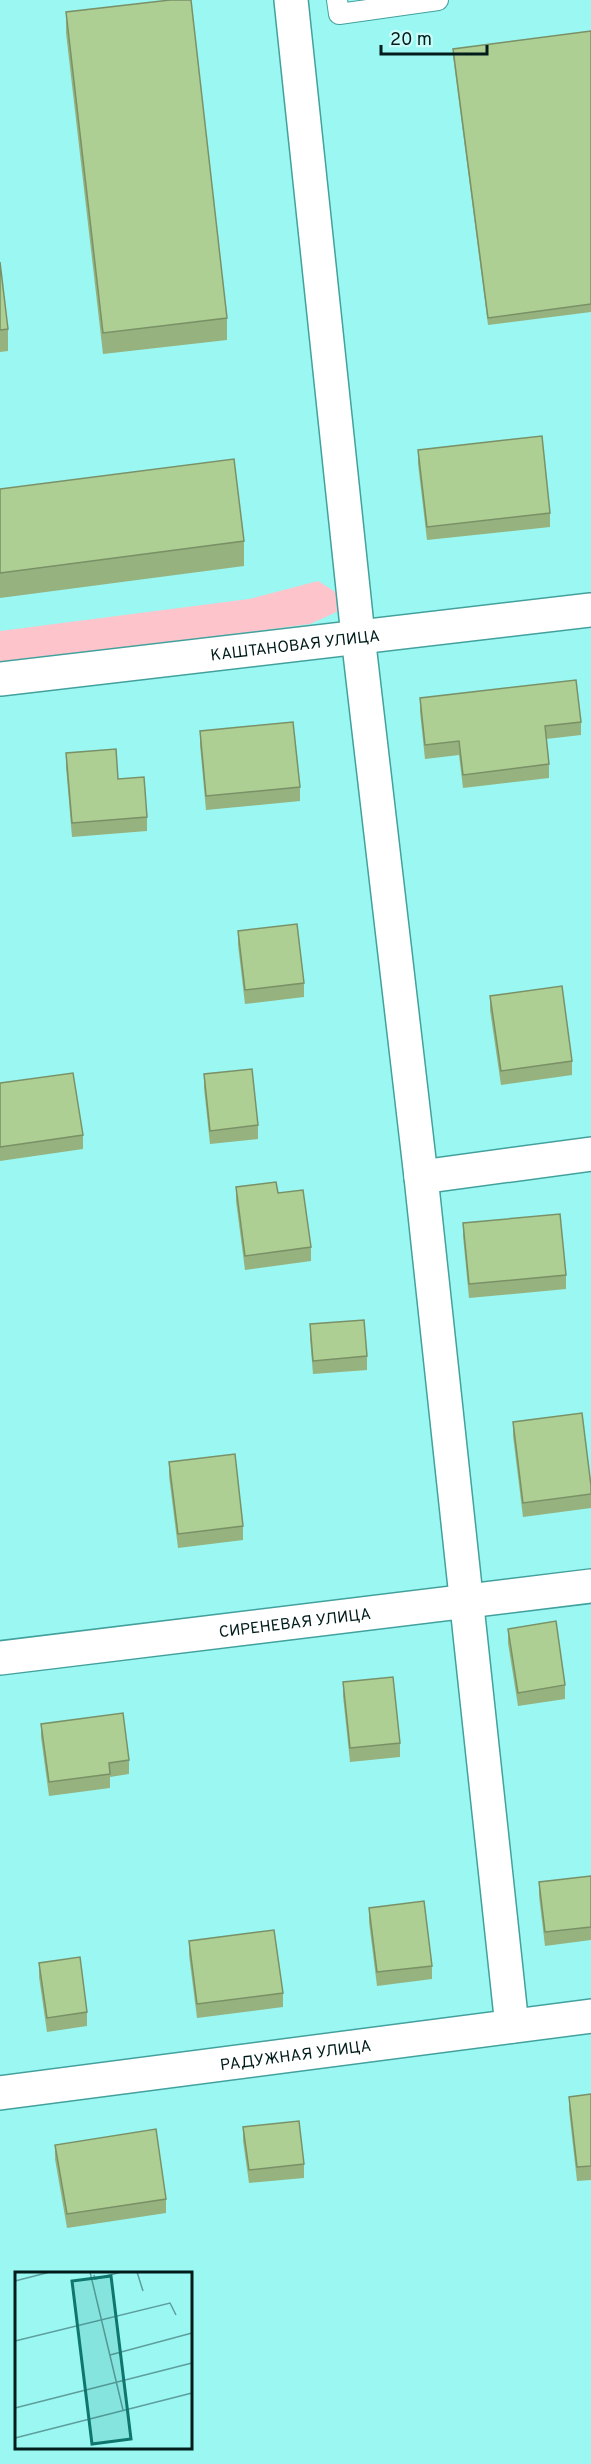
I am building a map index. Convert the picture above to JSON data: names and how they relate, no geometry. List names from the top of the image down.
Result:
{
  "streets": {
    "street": ["КАШТАНОВАЯ УЛИЦА", "СИРЕНЕВАЯ УЛИЦА", "РАДУЖНАЯ УЛИЦА"]
  },
  "scale_bar": "20 m"
}
